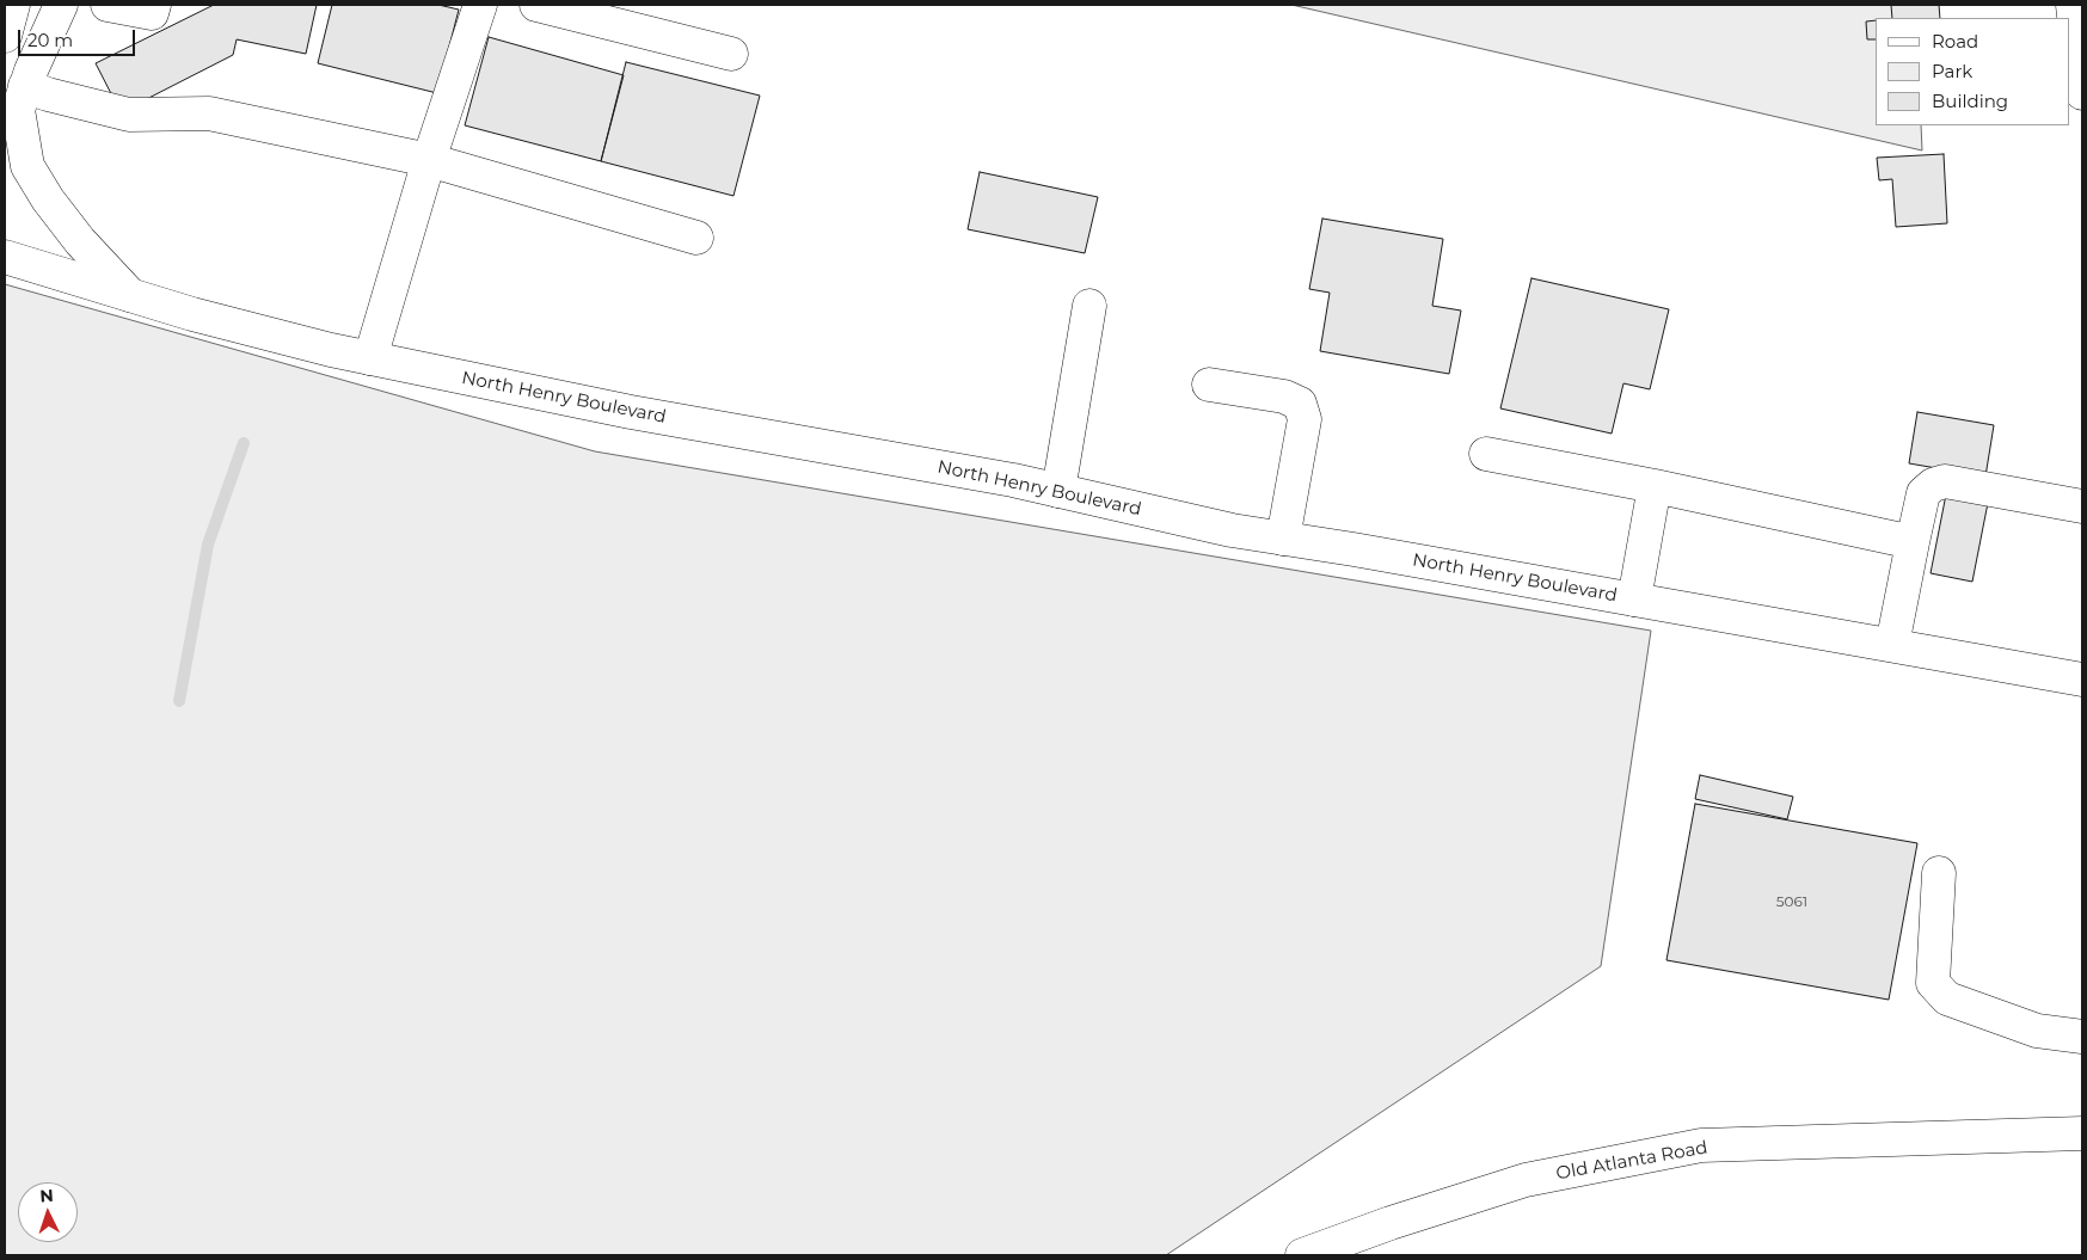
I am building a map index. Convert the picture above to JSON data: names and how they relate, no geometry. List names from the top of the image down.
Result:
{
  "streets": {
    "main road": ["North Henry Boulevard", "Old Atlanta Road"]
  },
  "house_numbers": ["5061"],
  "legend": ["Road", "Park", "Building"],
  "scale_bar": "20 m",
  "north": "top"
}
